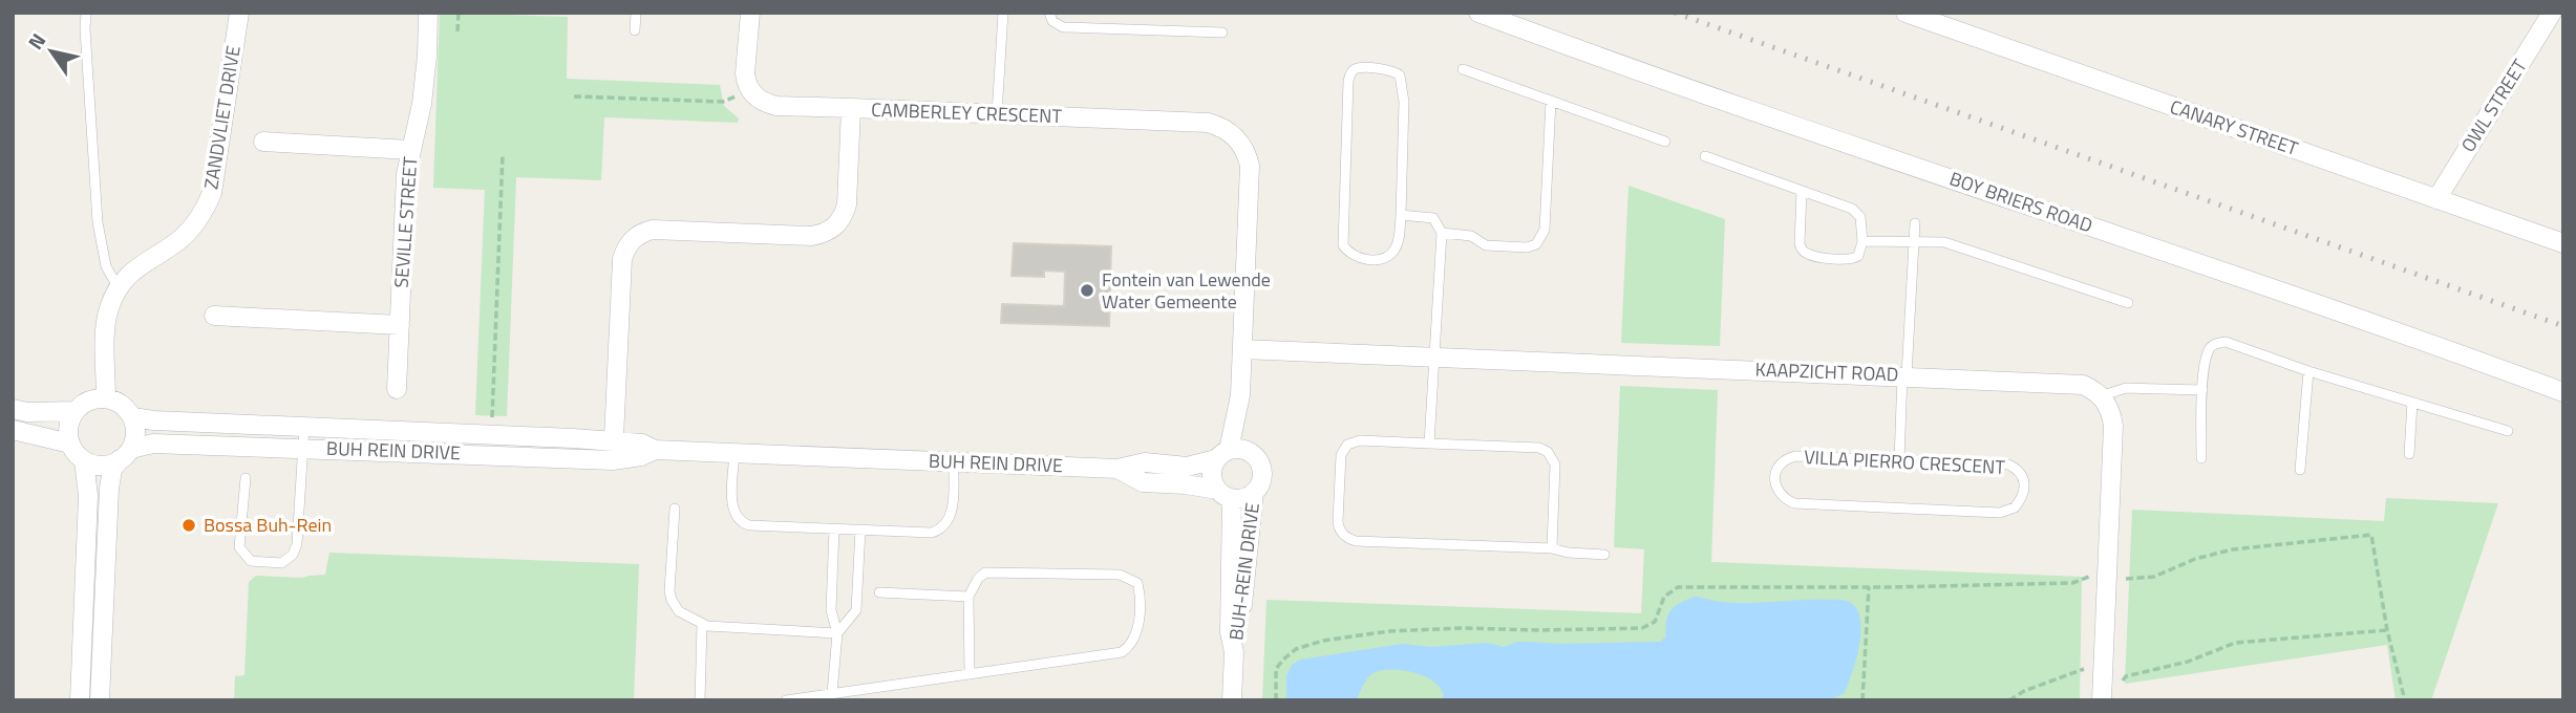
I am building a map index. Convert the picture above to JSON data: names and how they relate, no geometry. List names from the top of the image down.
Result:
{
  "streets": {
    "street": [
      "OWL STREET",
      "CAMBERLEY CRESCENT",
      "ZANDVLIET DRIVE",
      "CANARY STREET",
      "BOY BRIERS ROAD",
      "SEVILLE STREET",
      "KAAPZICHT ROAD",
      "BUH REIN DRIVE",
      "BUH-REIN DRIVE"
    ],
    "lane": ["VILLA PIERRO CRESCENT"]
  },
  "crossings": [
    ["OWL STREET", "CANARY STREET"],
    ["CAMBERLEY CRESCENT", "KAAPZICHT ROAD"],
    ["CAMBERLEY CRESCENT", "BUH REIN DRIVE"],
    ["CAMBERLEY CRESCENT", "BUH-REIN DRIVE"],
    ["ZANDVLIET DRIVE", "BUH REIN DRIVE"],
    ["BUH REIN DRIVE", "BUH-REIN DRIVE"]
  ],
  "places": ["Fontein van Lewende Water Gemeente", "Bossa Buh-Rein"],
  "north": "top left"
}
